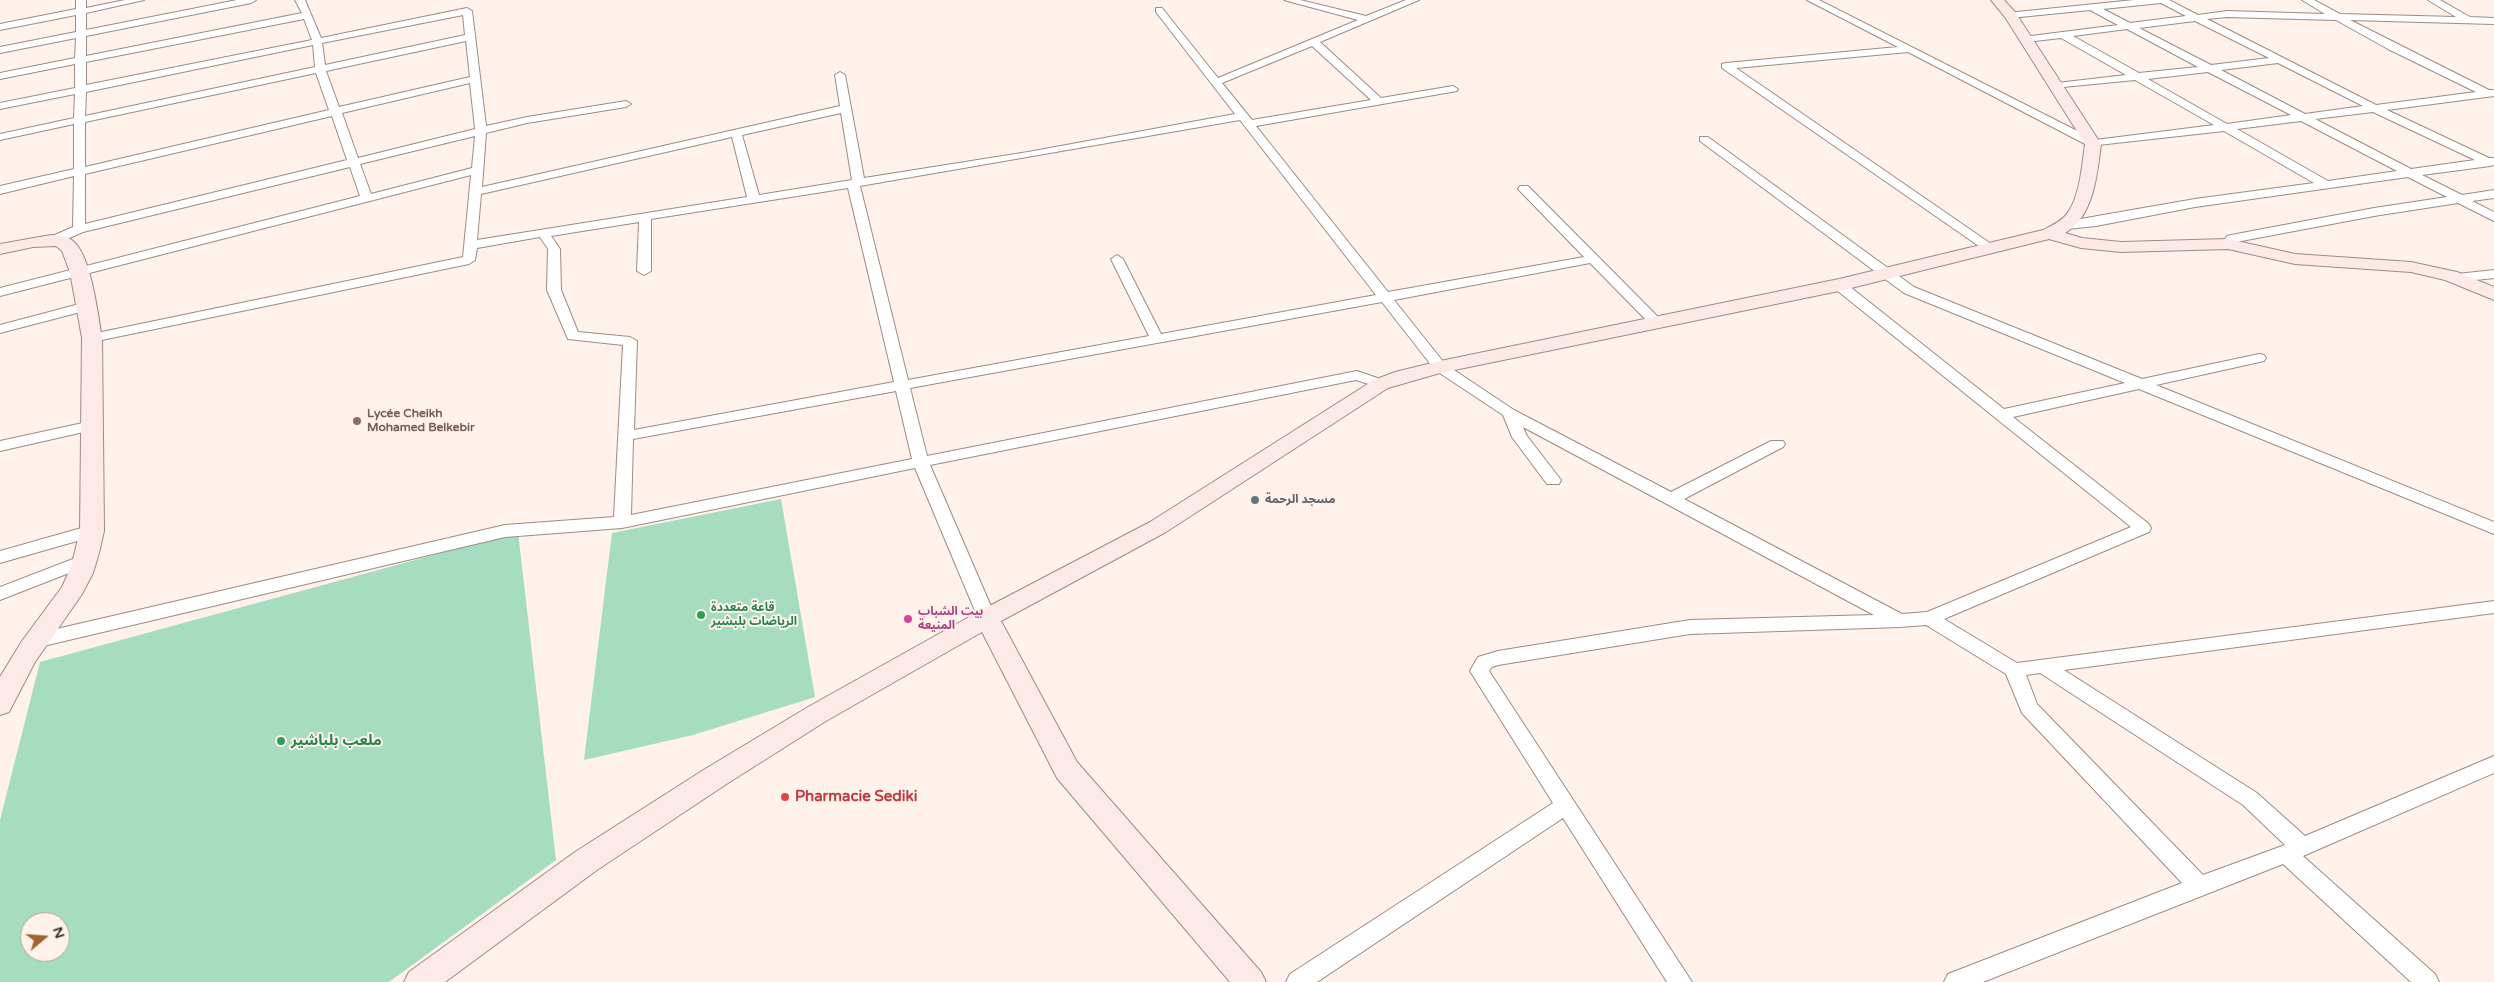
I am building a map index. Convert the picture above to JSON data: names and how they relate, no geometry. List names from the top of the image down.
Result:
{
  "places": [
    "Lycée Cheikh Mohamed Belkebir",
    "مسجد الرحمة",
    "قاعة متعددة الرياضات بلبشير",
    "بيت الشباب المنيعة",
    "ملعب بلباشير",
    "Pharmacie Sediki"
  ],
  "north": "right"
}
